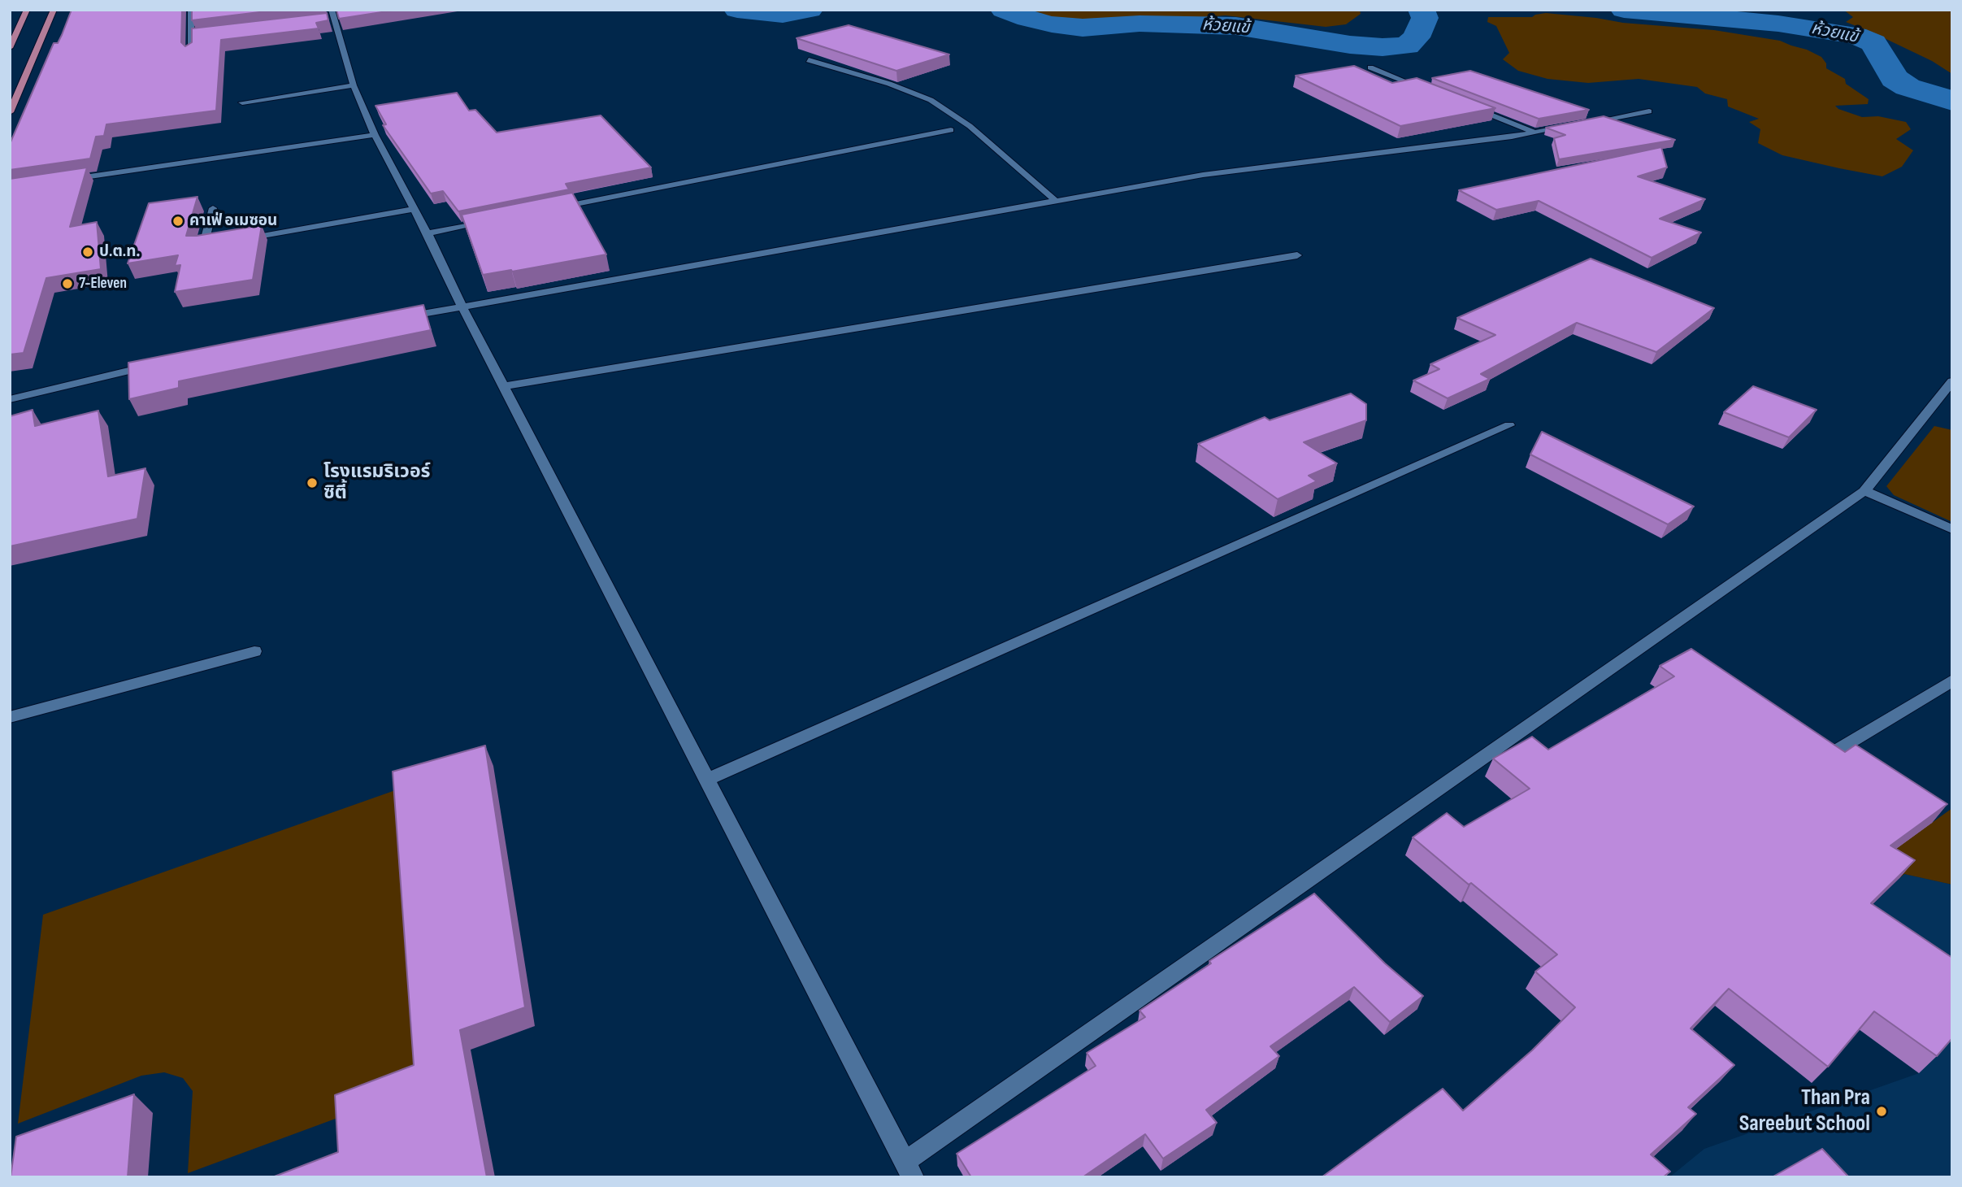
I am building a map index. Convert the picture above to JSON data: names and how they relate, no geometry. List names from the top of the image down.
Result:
{
  "water": ["ห้วยแข้"],
  "places": [
    "คาเฟ่ อเมซอน",
    "ป.ต.ท.",
    "7-Eleven",
    "โรงแรมริเวอร์ ซิตี้",
    "Than Pra Sareebut School"
  ]
}
